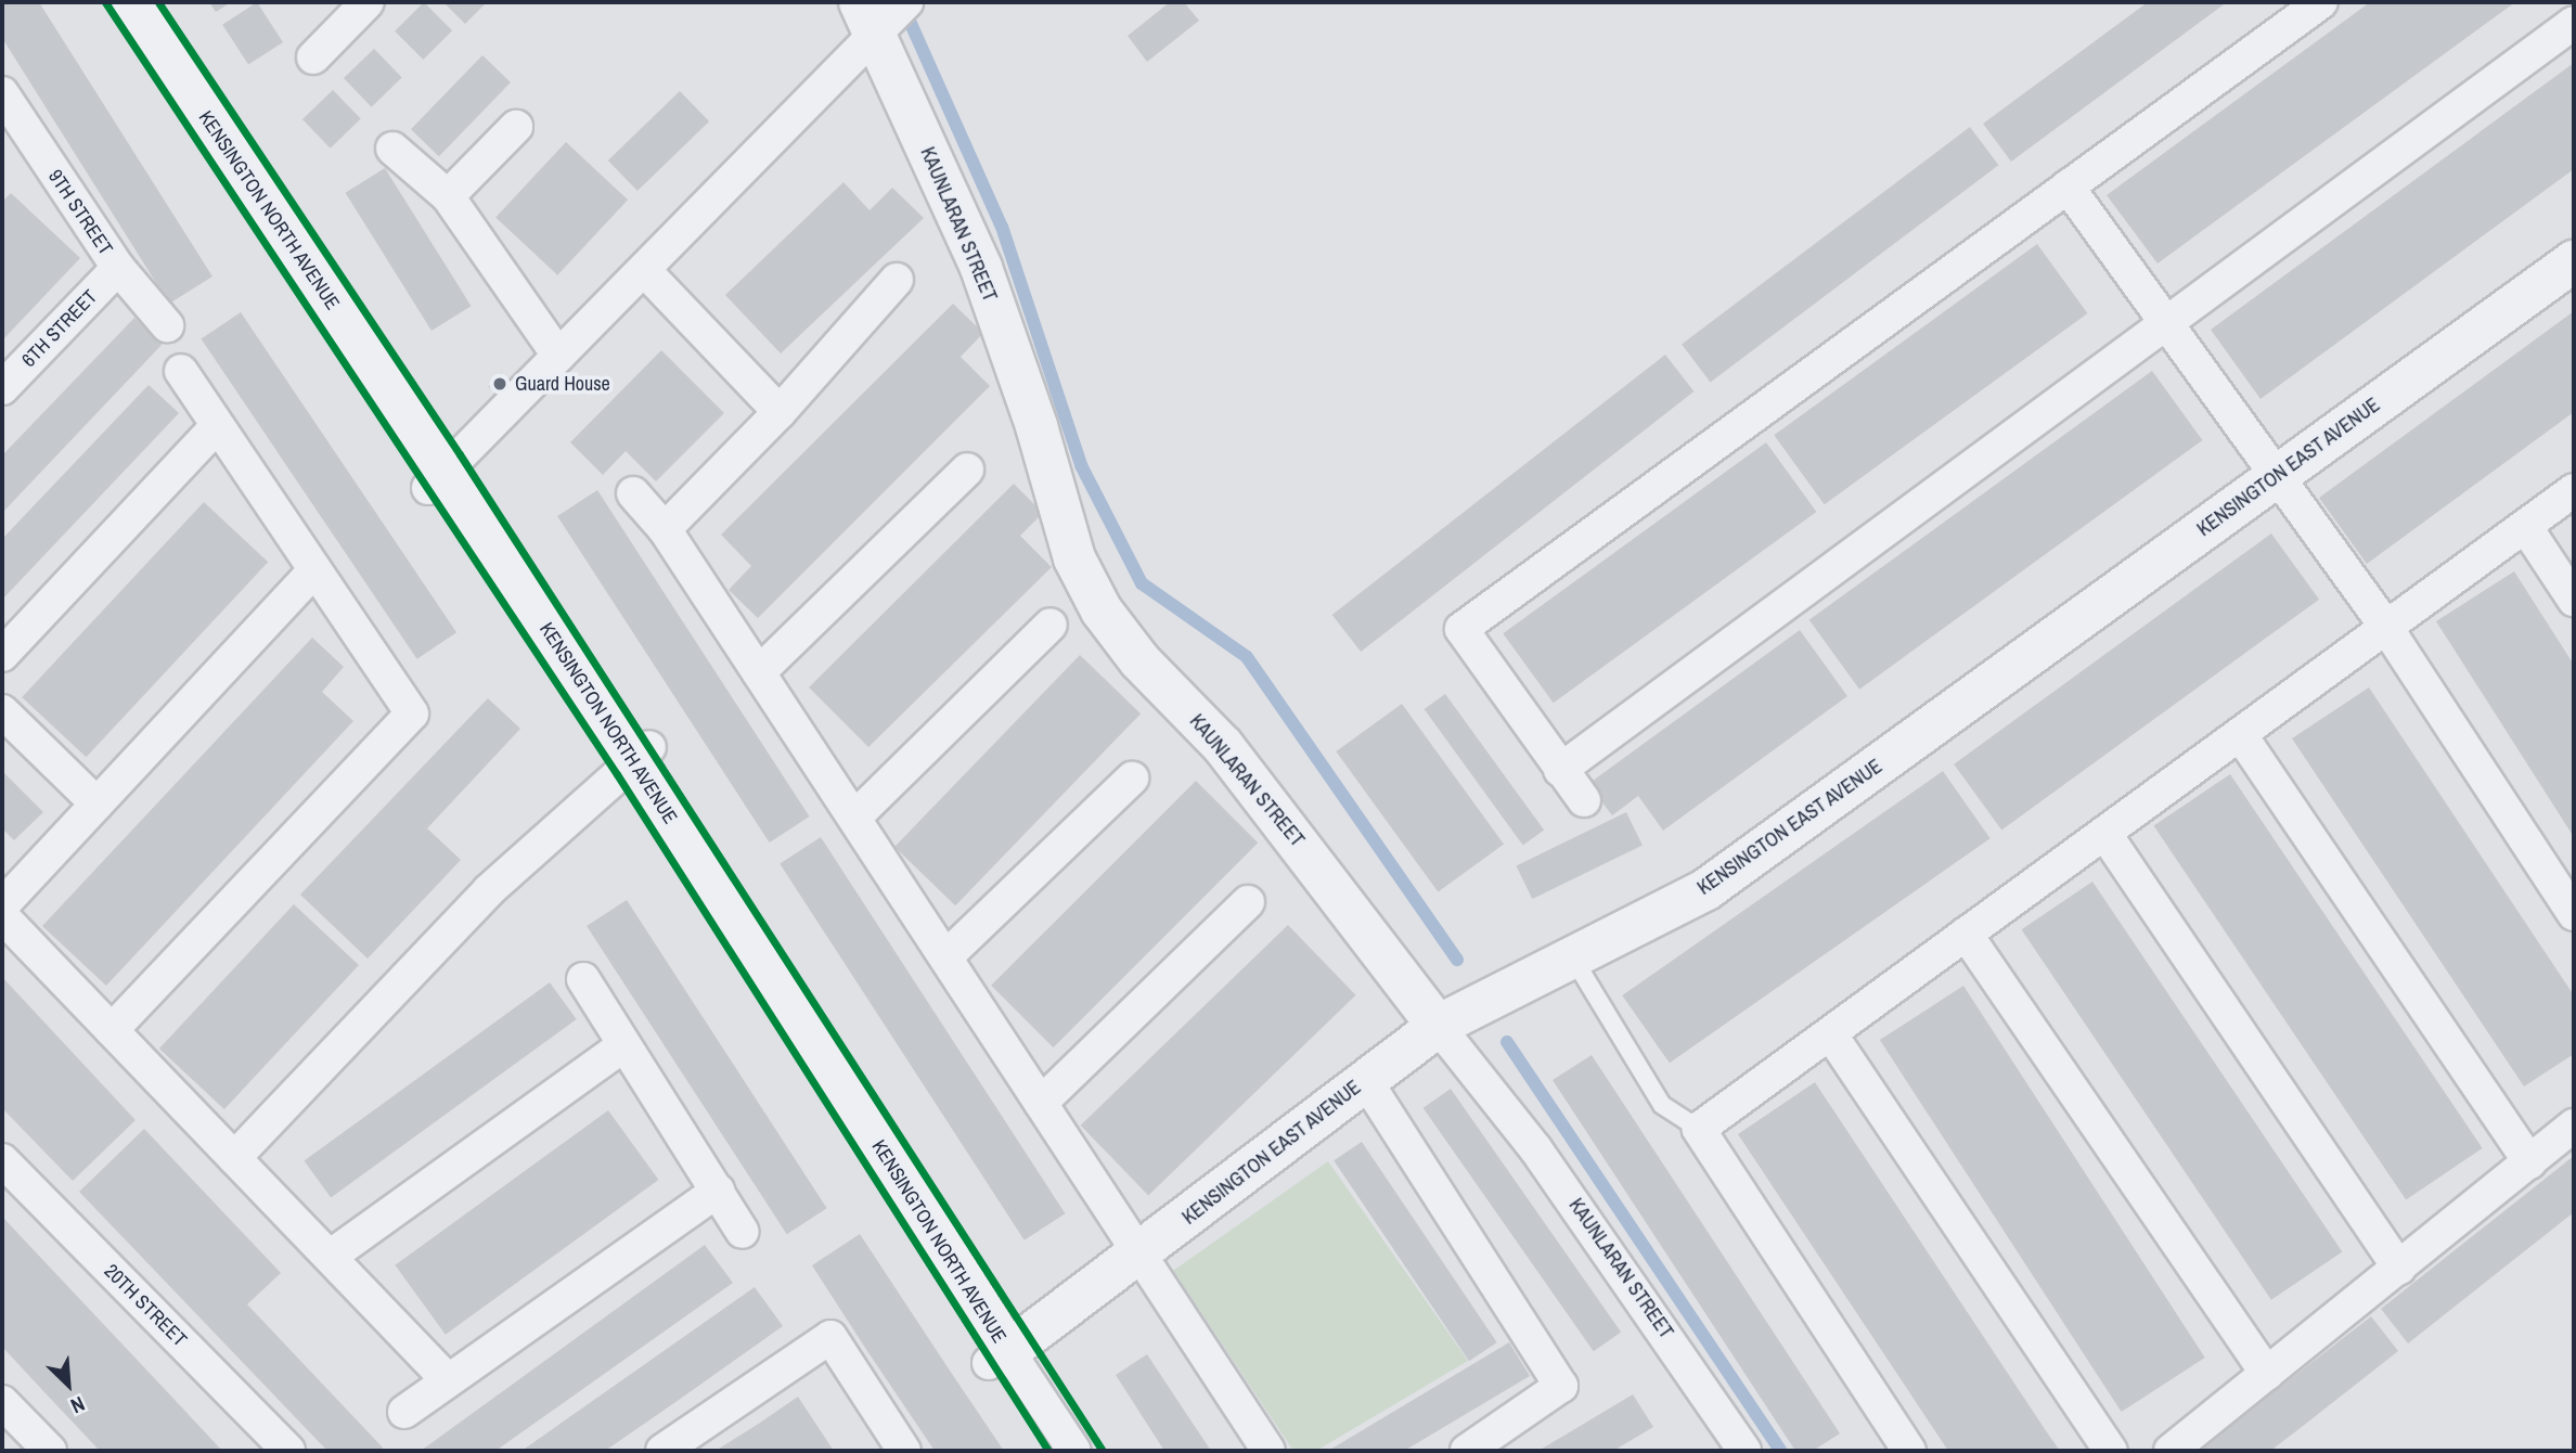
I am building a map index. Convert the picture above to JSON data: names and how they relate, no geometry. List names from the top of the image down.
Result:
{
  "streets": {
    "street": [
      "KENSINGTON NORTH AVENUE",
      "9TH STREET",
      "KAUNLARAN STREET",
      "6TH STREET",
      "KENSINGTON EAST AVENUE",
      "20TH STREET"
    ]
  },
  "crossings": [
    ["KENSINGTON NORTH AVENUE", "KENSINGTON EAST AVENUE"],
    ["9TH STREET", "6TH STREET"],
    ["KAUNLARAN STREET", "KENSINGTON EAST AVENUE"]
  ],
  "places": ["Guard House"],
  "north": "bottom right"
}
